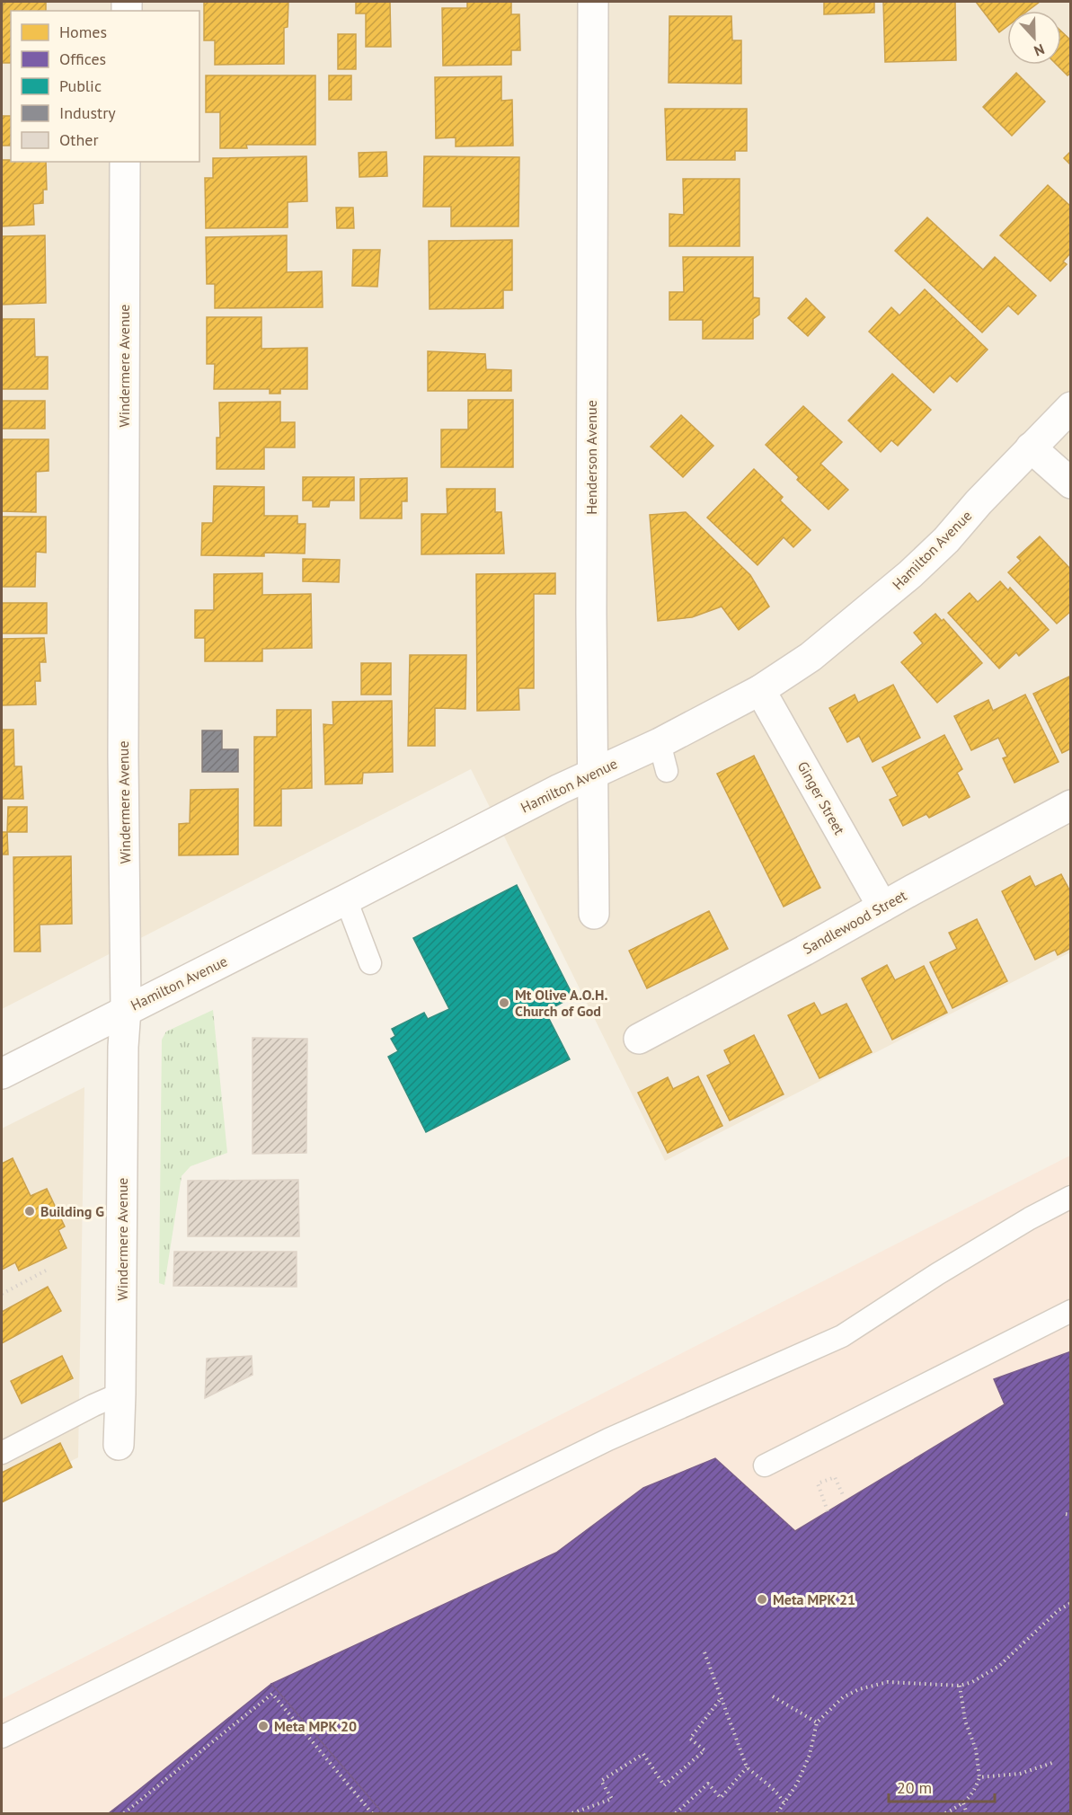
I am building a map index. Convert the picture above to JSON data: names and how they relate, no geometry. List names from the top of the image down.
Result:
{
  "streets": {
    "street": [
      "Windermere Avenue",
      "Henderson Avenue",
      "Hamilton Avenue",
      "Ginger Street",
      "Sandlewood Street"
    ]
  },
  "crossings": [
    ["Windermere Avenue", "Hamilton Avenue"],
    ["Henderson Avenue", "Hamilton Avenue"],
    ["Hamilton Avenue", "Ginger Street"],
    ["Ginger Street", "Sandlewood Street"]
  ],
  "places": [
    "Mt Olive A.O.H. Church of God",
    "Building G",
    "Meta MPK 21",
    "Meta MPK 20"
  ],
  "legend": [
    "Homes",
    "Offices",
    "Public",
    "Industry",
    "Other"
  ],
  "scale_bar": "20 m",
  "north": "bottom"
}
